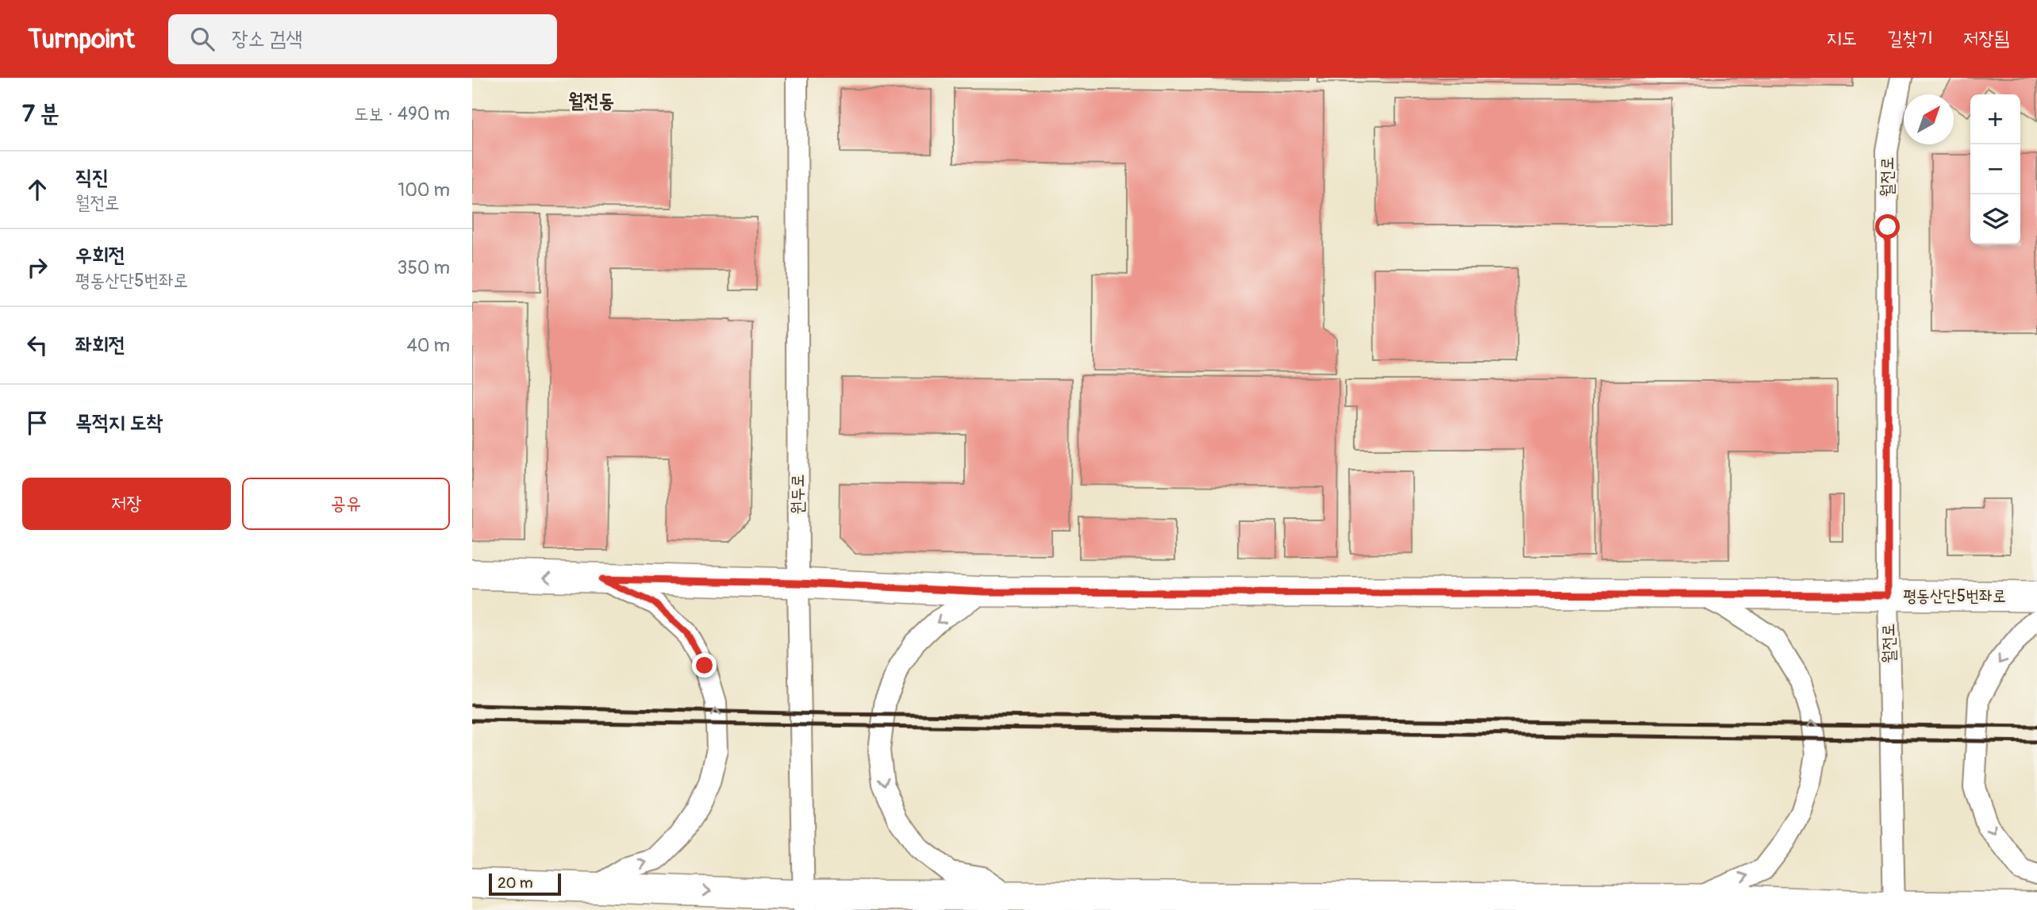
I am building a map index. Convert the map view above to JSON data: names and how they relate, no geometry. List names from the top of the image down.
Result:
{
  "streets": {
    "street": ["월전로", "원두로", "평동산단5번좌로"]
  },
  "crossings": [
    ["월전로", "평동산단5번좌로"],
    ["원두로", "평동산단5번좌로"]
  ],
  "districts": ["월전동"],
  "scale_bar": "20 m",
  "north": "top right",
  "page": {
    "header": "Turnpoint",
    "search": "장소 검색",
    "nav": ["지도", "길찾기", "저장됨"],
    "heading": ["7 분", "도보 · 490 m"],
    "map_buttons": ["+", "−"],
    "list": [
      ["직진", "월전로", "100 m"],
      ["우회전", "평동산단5번좌로", "350 m"],
      ["좌회전", "40 m"],
      "목적지 도착"
    ],
    "buttons": ["저장", "공유"],
    "scale": "20 m"
  }
}
